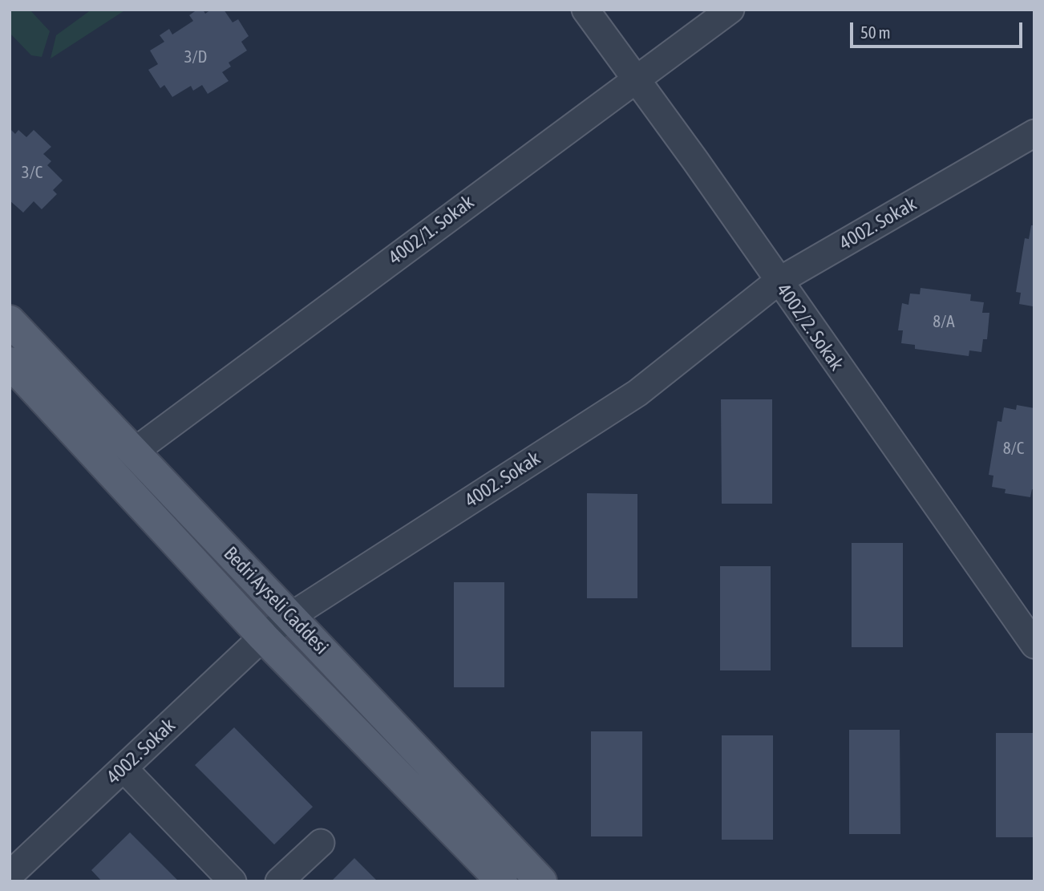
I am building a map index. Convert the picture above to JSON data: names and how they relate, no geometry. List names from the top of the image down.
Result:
{
  "streets": {
    "main road": ["Bedri Ayseli Caddesi"],
    "street": ["4002. Sokak", "4002/1. Sokak", "4002/2. Sokak"]
  },
  "crossings": [
    ["4002. Sokak", "4002/2. Sokak"],
    ["4002. Sokak", "Bedri Ayseli Caddesi"],
    ["4002/1. Sokak", "4002/2. Sokak"],
    ["4002/1. Sokak", "Bedri Ayseli Caddesi"]
  ],
  "house_numbers": [
    "3/D",
    "3/C",
    "8/A",
    "8/C"
  ],
  "scale_bar": "50 m"
}
